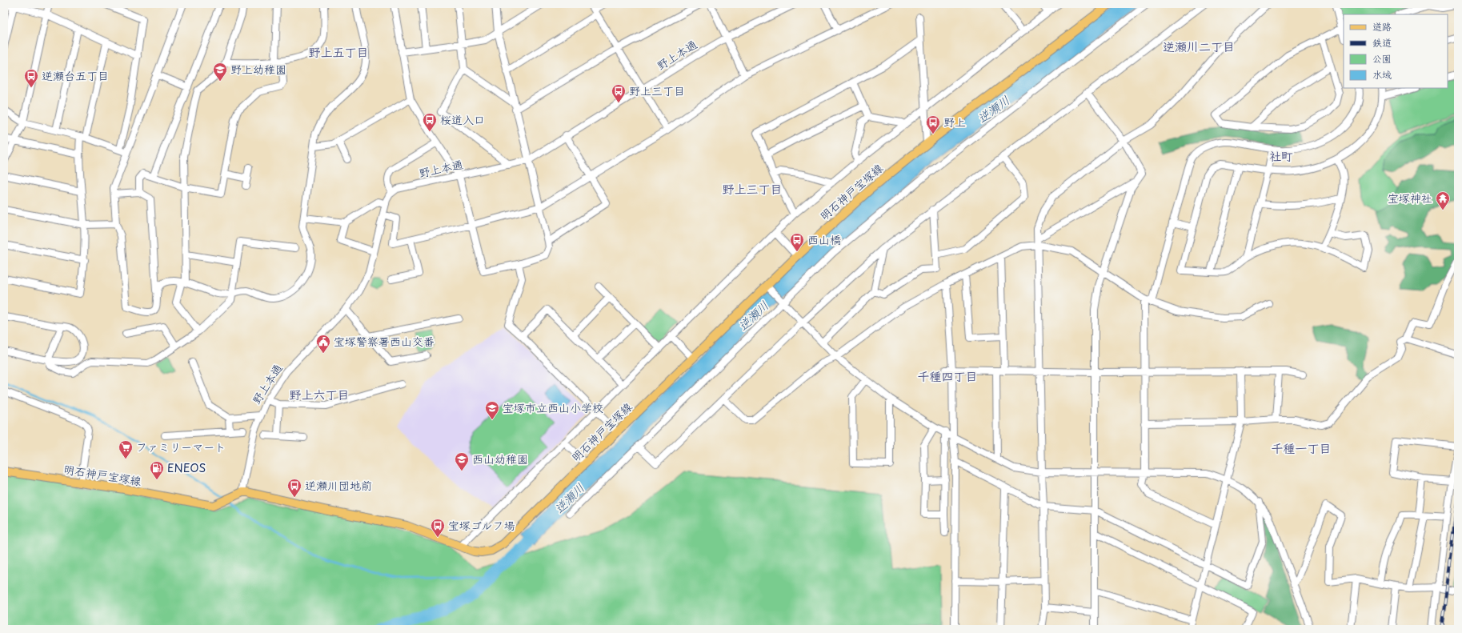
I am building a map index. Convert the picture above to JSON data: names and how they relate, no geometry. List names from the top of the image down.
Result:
{
  "streets": {
    "main road": ["明石神戸宝塚線"],
    "street": ["野上本通"]
  },
  "crossings": [
    ["野上本通", "明石神戸宝塚線"]
  ],
  "districts": [
    "逆瀬川二丁目",
    "野上五丁目",
    "社町",
    "野上三丁目",
    "千種四丁目",
    "野上六丁目",
    "千種一丁目"
  ],
  "water": ["逆瀬川"],
  "places": {
    "school or university": ["野上幼稚園", "宝塚市立西山小学校", "西山幼稚園"],
    "bus stop": [
      "逆瀬台五丁目",
      "野上三丁目",
      "桜道入口",
      "野上",
      "西山橋",
      "逆瀬川団地前",
      "宝塚ゴルフ場"
    ],
    "temple": ["宝塚神社"],
    "public building": ["宝塚警察署西山交番"],
    "supermarket": ["ファミリーマート"],
    "fuel station": ["ENEOS"]
  },
  "legend": [
    "道路",
    "鉄道",
    "公園",
    "水域"
  ]
}
